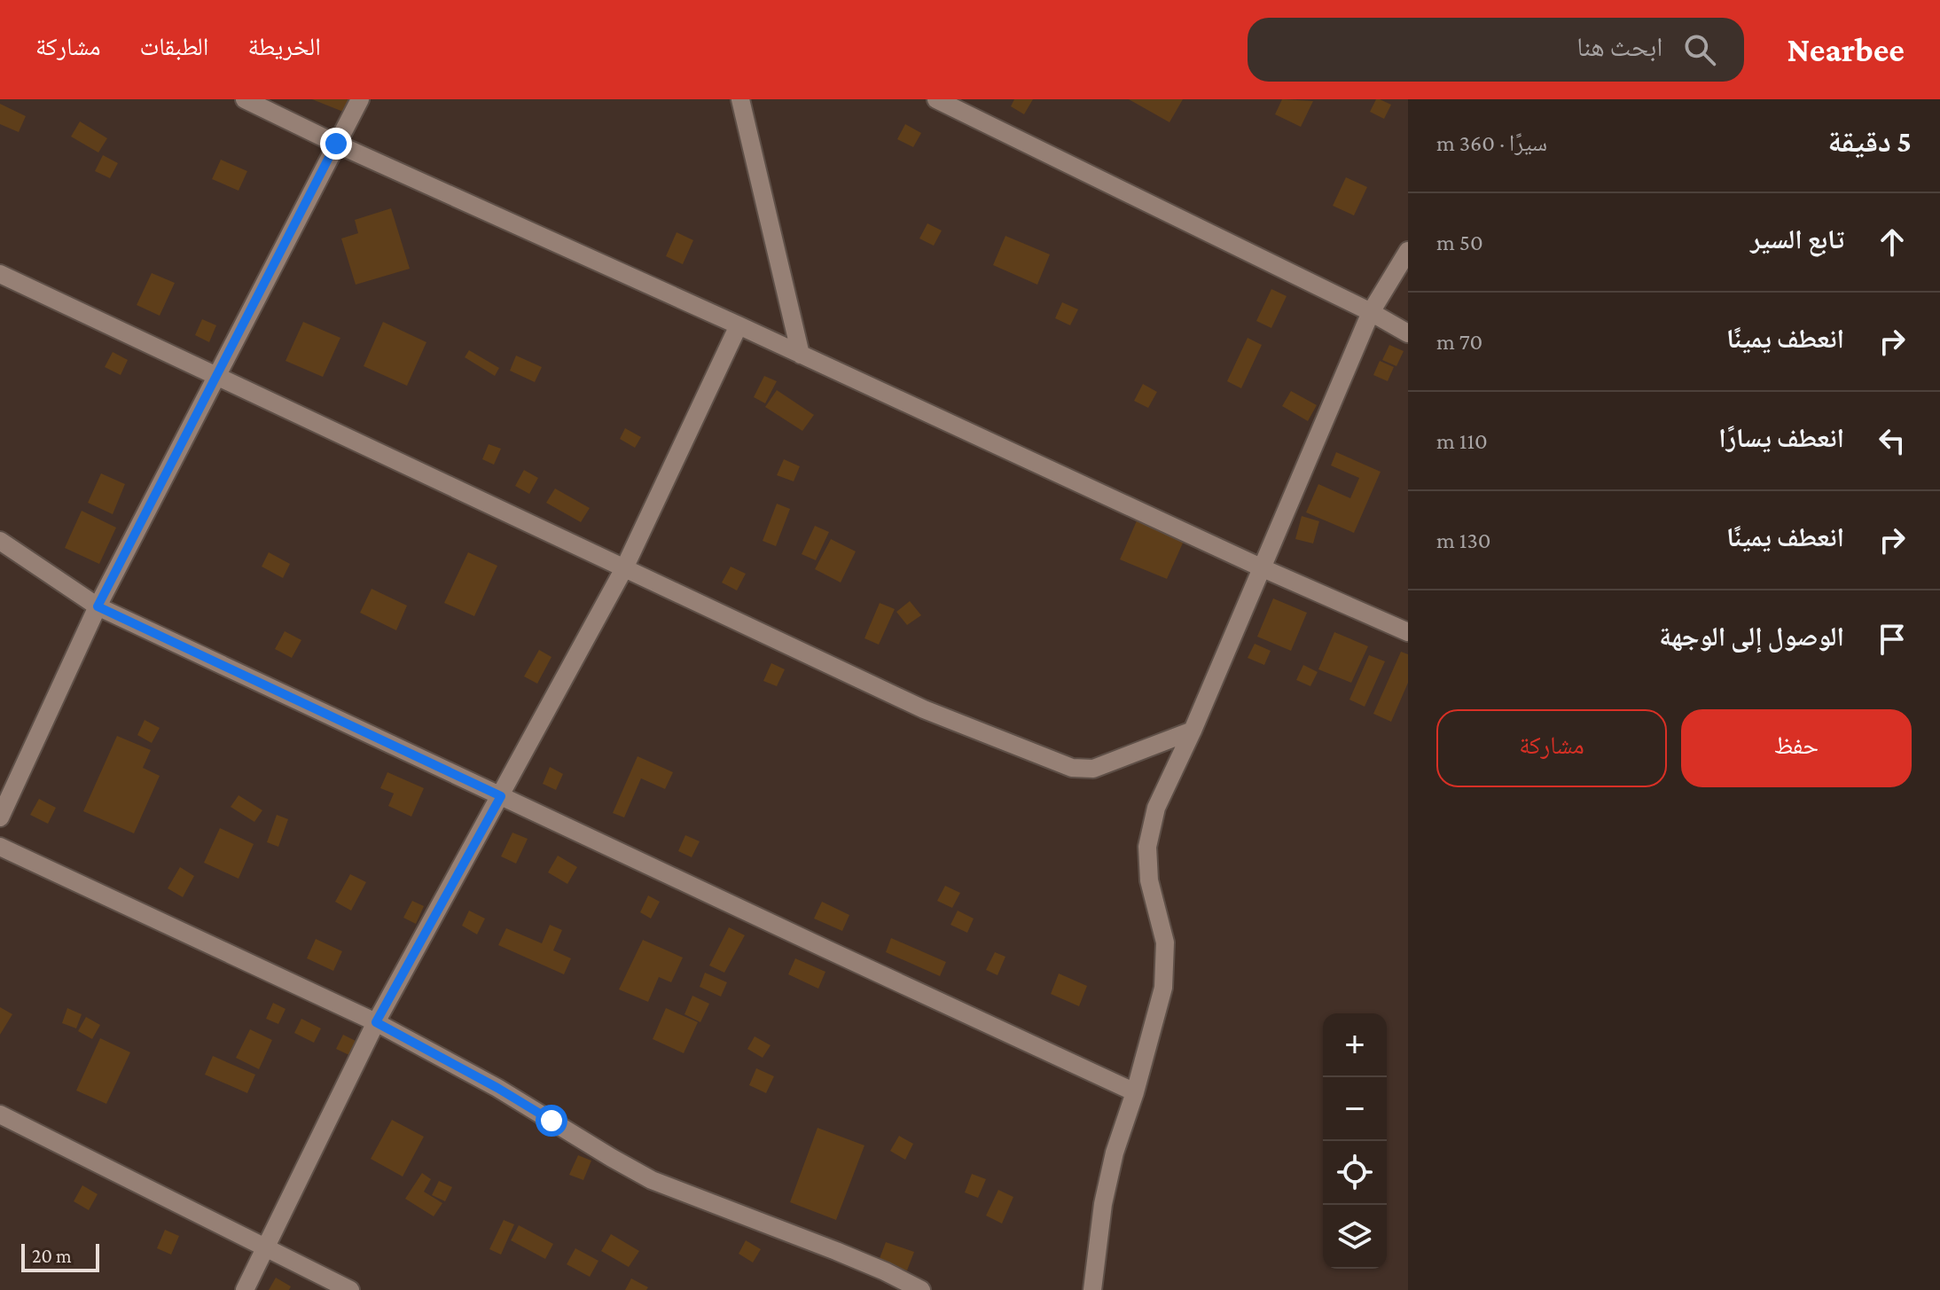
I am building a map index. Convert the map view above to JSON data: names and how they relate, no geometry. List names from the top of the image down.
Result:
{
  "scale_bar": "20 m",
  "page": {
    "header": "Nearbee",
    "search": "ابحث هنا",
    "nav": ["الخريطة", "الطبقات", "مشاركة"],
    "heading": ["5 دقيقة", "سيرًا · 360 m"],
    "list": [
      ["تابع السير", "50 m"],
      ["انعطف يمينًا", "70 m"],
      ["انعطف يسارًا", "110 m"],
      ["انعطف يمينًا", "130 m"],
      "الوصول إلى الوجهة"
    ],
    "buttons": ["حفظ", "مشاركة"],
    "map_buttons": ["+", "−"],
    "scale": "20 m"
  }
}
